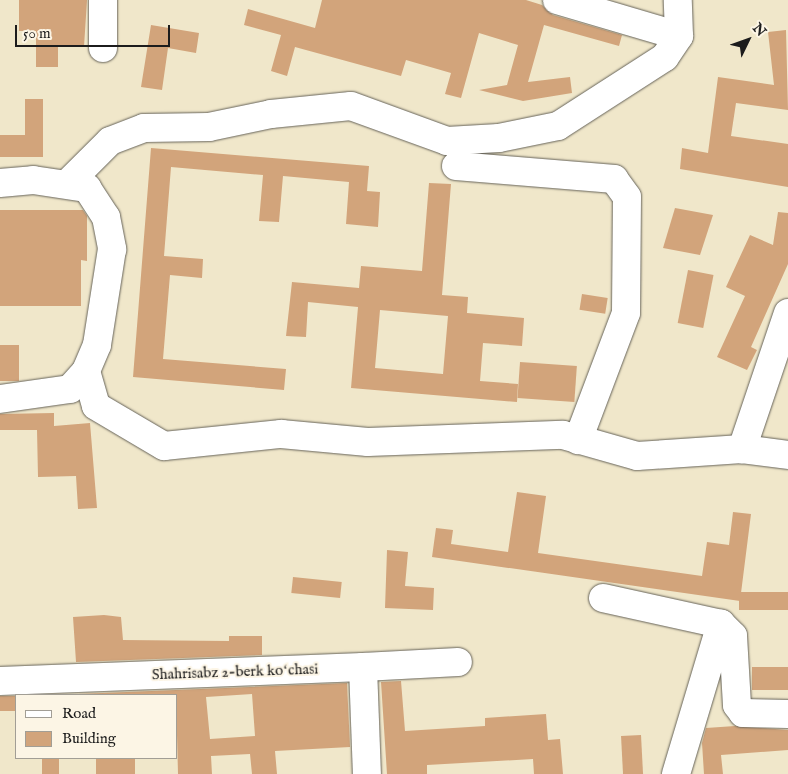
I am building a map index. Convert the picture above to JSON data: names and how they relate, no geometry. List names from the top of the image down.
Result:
{
  "streets": {
    "street": ["Shahrisabz 2-berk koʻchasi"]
  },
  "legend": ["Road", "Building"],
  "scale_bar": "50 m",
  "north": "top right"
}
